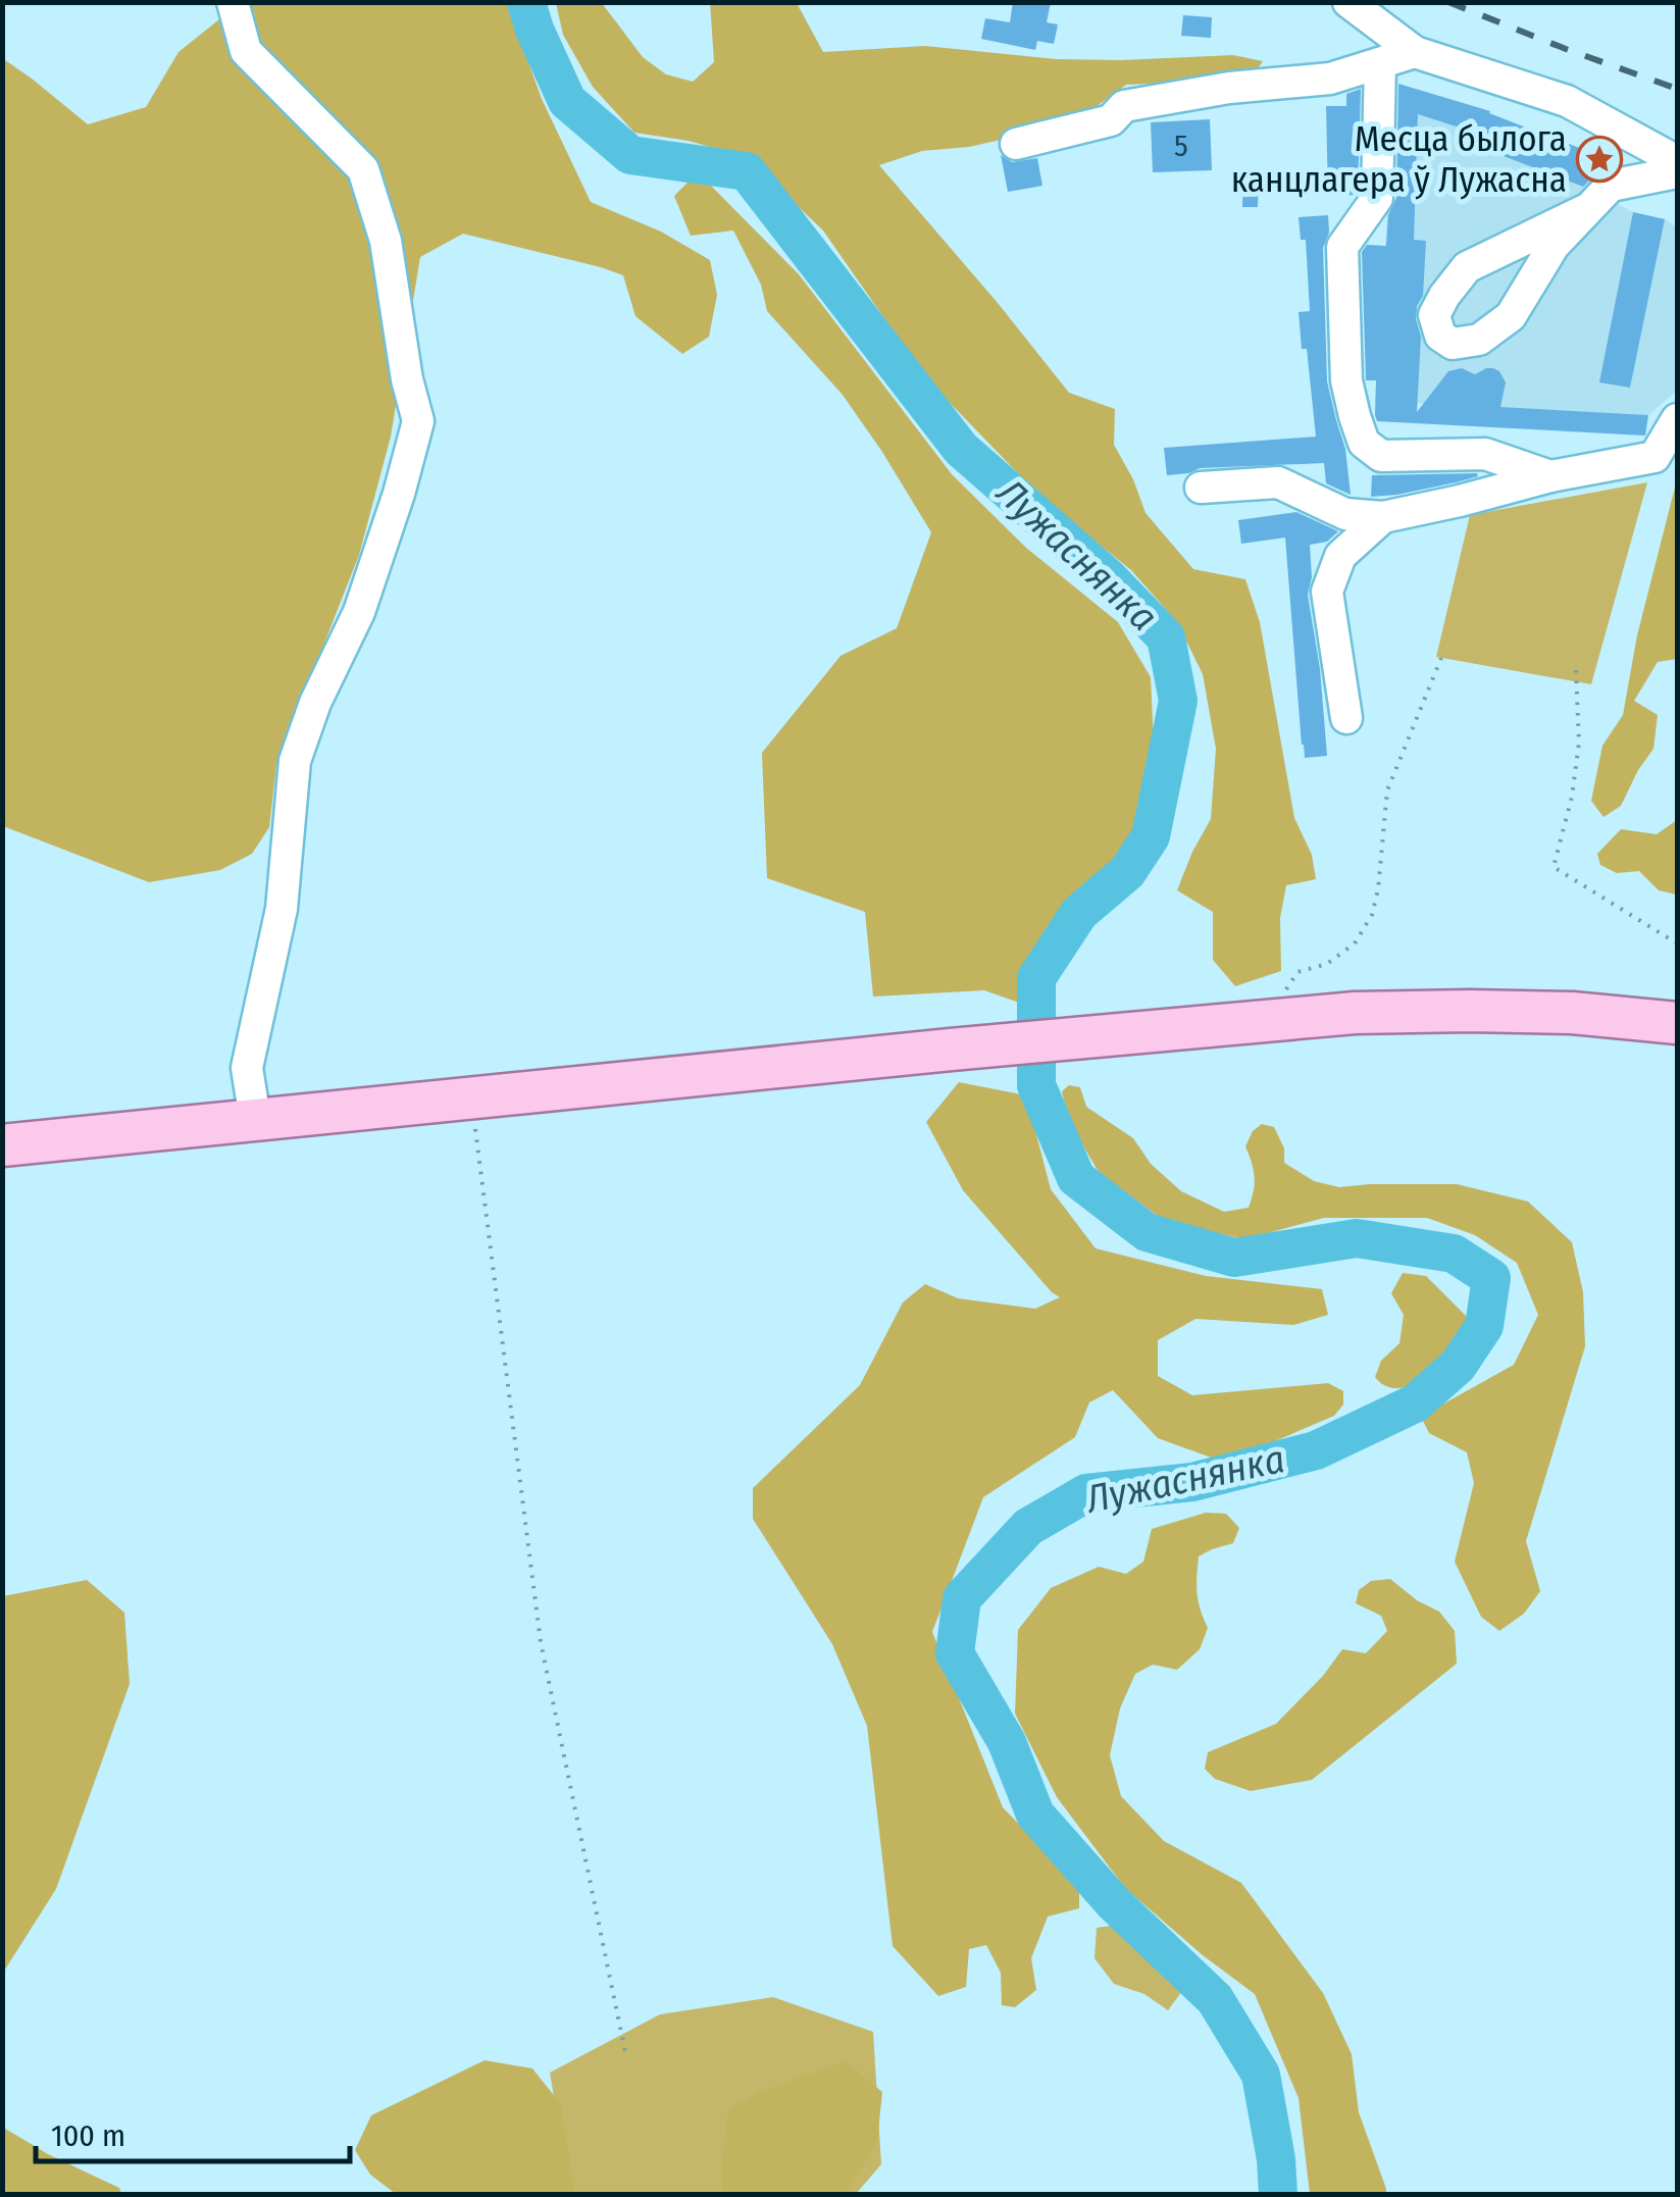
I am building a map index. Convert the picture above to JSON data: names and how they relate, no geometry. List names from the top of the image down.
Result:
{
  "water": ["Лужаснянка"],
  "places": {
    "place": ["Месца былога канцлагера ў Лужасна"]
  },
  "house_numbers": ["5"],
  "scale_bar": "100 m"
}
